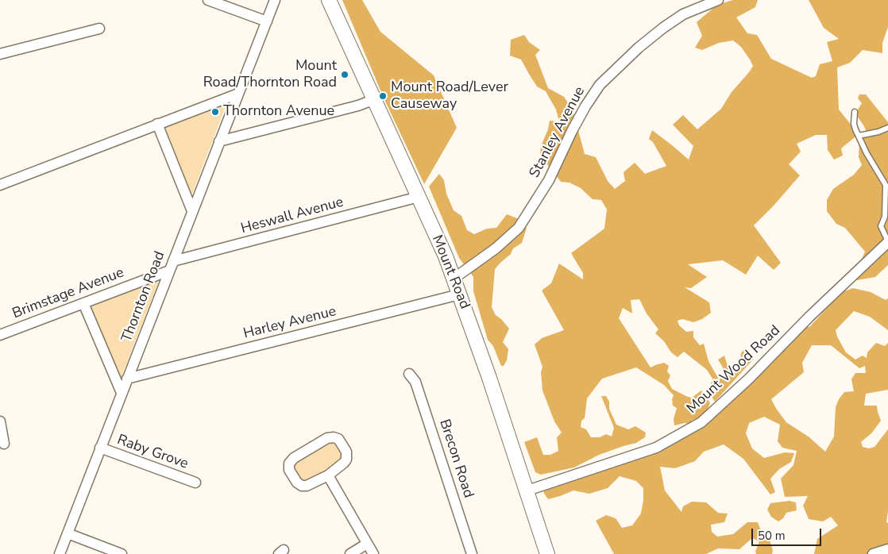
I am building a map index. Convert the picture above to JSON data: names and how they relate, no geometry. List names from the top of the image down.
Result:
{
  "streets": {
    "main road": ["Mount Road"],
    "street": [
      "Stanley Avenue",
      "Heswall Avenue",
      "Brimstage Avenue",
      "Thornton Road",
      "Harley Avenue",
      "Mount Wood Road",
      "Raby Grove",
      "Brecon Road"
    ]
  },
  "crossings": [
    ["Stanley Avenue", "Mount Road"],
    ["Heswall Avenue", "Mount Road"],
    ["Heswall Avenue", "Brimstage Avenue"],
    ["Heswall Avenue", "Thornton Road"],
    ["Mount Road", "Harley Avenue"],
    ["Mount Road", "Mount Wood Road"],
    ["Brimstage Avenue", "Thornton Road"],
    ["Thornton Road", "Harley Avenue"],
    ["Thornton Road", "Raby Grove"]
  ],
  "places": ["Mount Road/Thornton Road", "Mount Road/Lever Causeway", "Thornton Avenue"],
  "scale_bar": "50 m"
}
